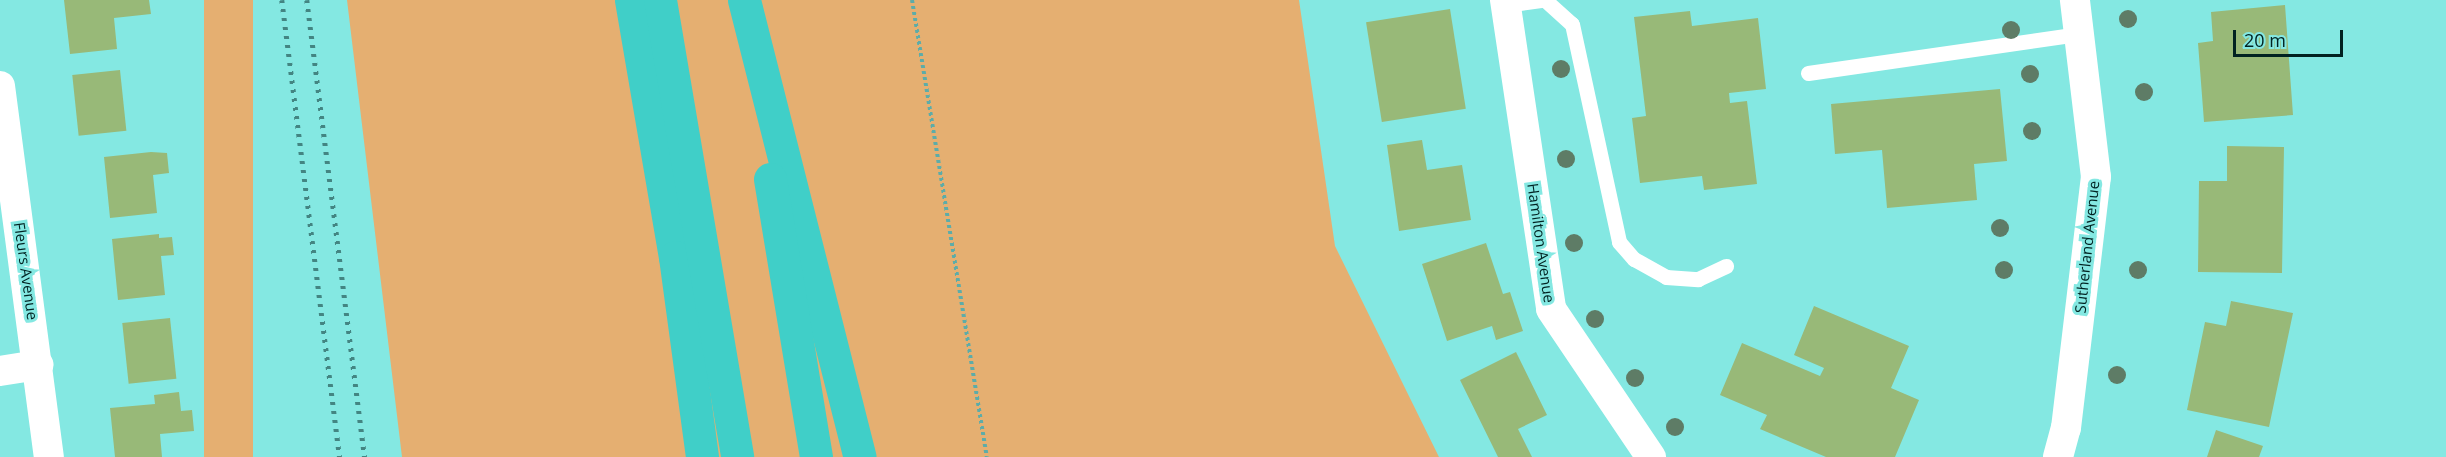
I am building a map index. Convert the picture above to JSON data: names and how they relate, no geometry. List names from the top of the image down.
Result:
{
  "streets": {
    "street": ["Hamilton Avenue", "Sutherland Avenue", "Fleurs Avenue"]
  },
  "scale_bar": "20 m"
}
